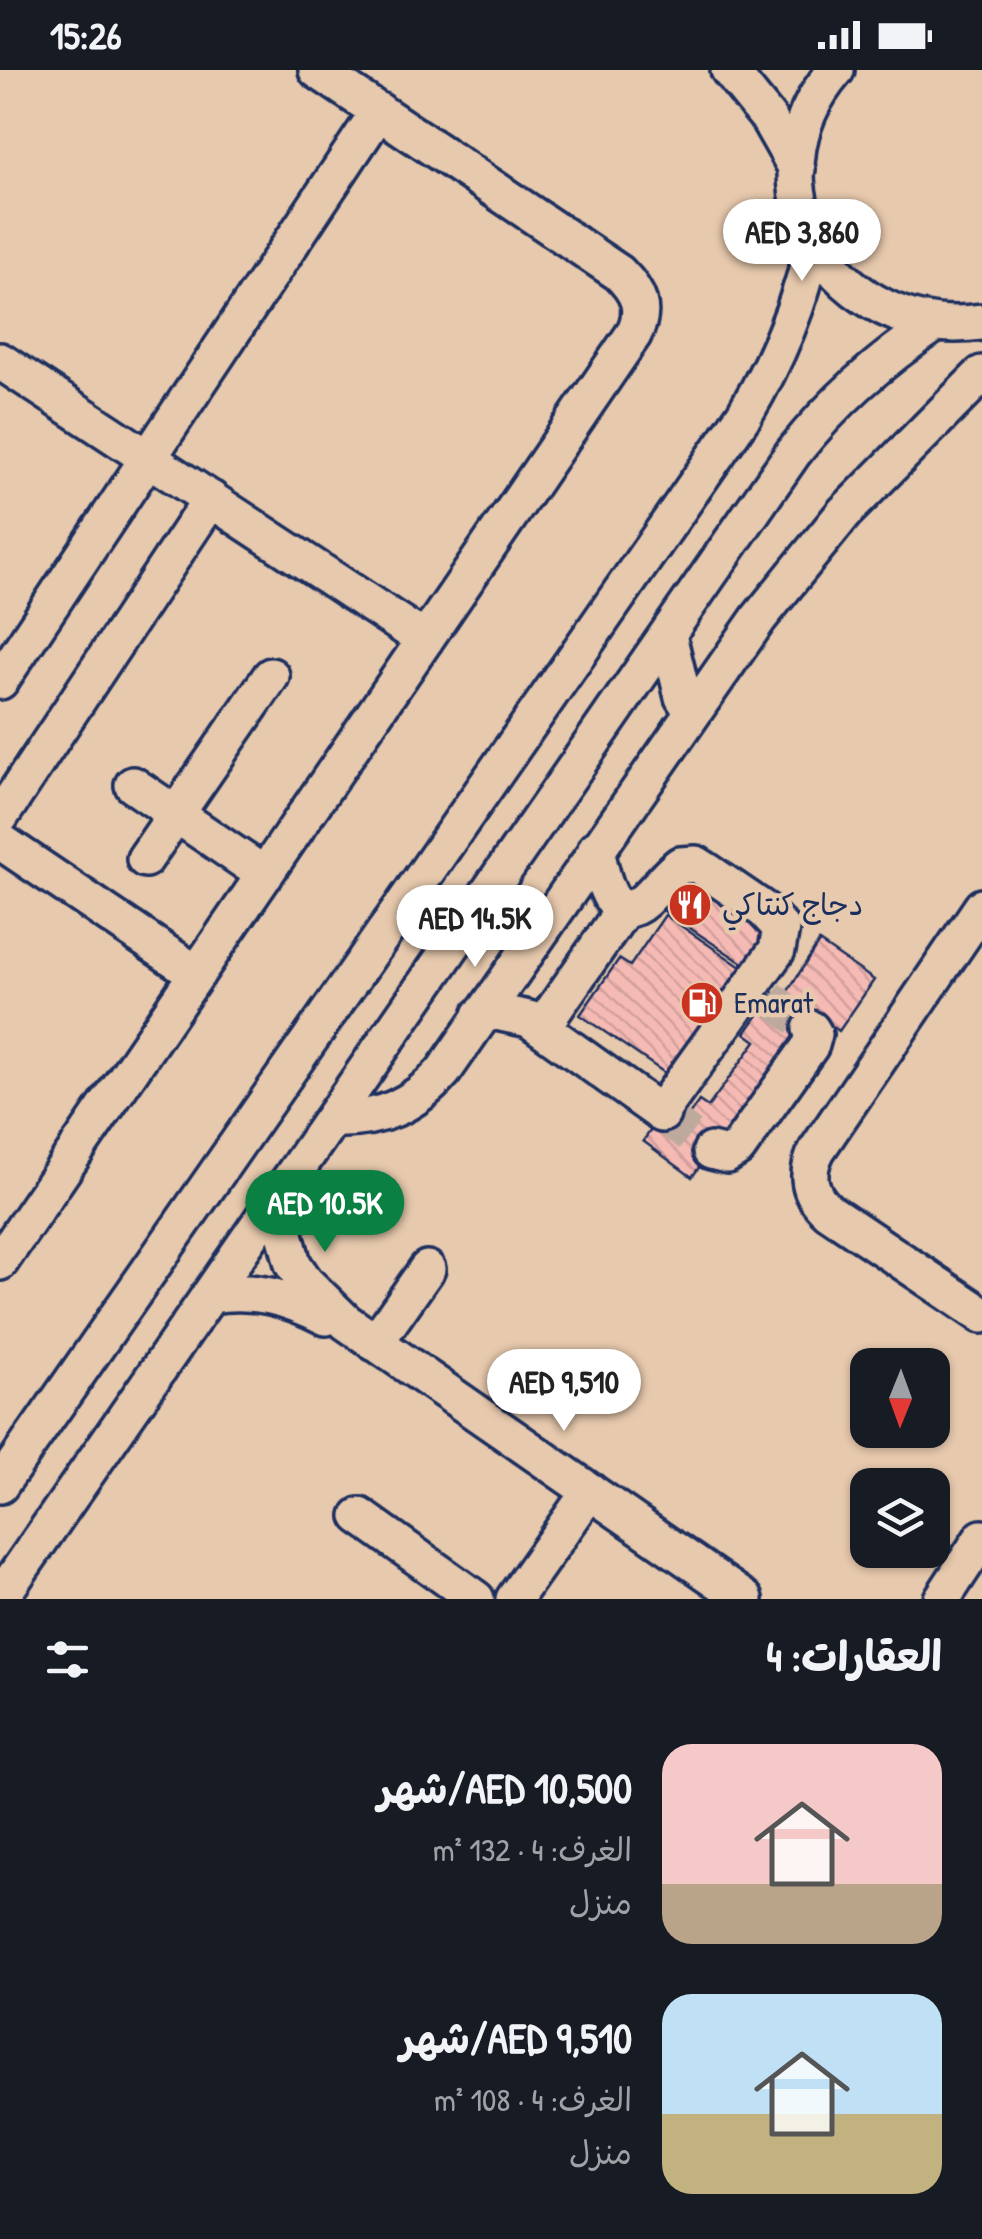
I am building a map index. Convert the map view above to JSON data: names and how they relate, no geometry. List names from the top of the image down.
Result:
{
  "places": {
    "restaurant": ["دجاج كنتاكي"],
    "fuel station": ["Emarat"]
  },
  "north": "bottom",
  "page": {
    "status": "15:26",
    "price": [
      "AED 3,860",
      "AED 14.5K",
      "AED 10.5K",
      "AED 9,510"
    ],
    "heading": "العقارات: 4",
    "list": [
      {
        "name": "AED 10,500/شهر",
        "note": "الغرف: 4 · 132 m² · منزل"
      },
      {
        "name": "AED 9,510/شهر",
        "note": "الغرف: 4 · 108 m² · منزل"
      }
    ]
  }
}
